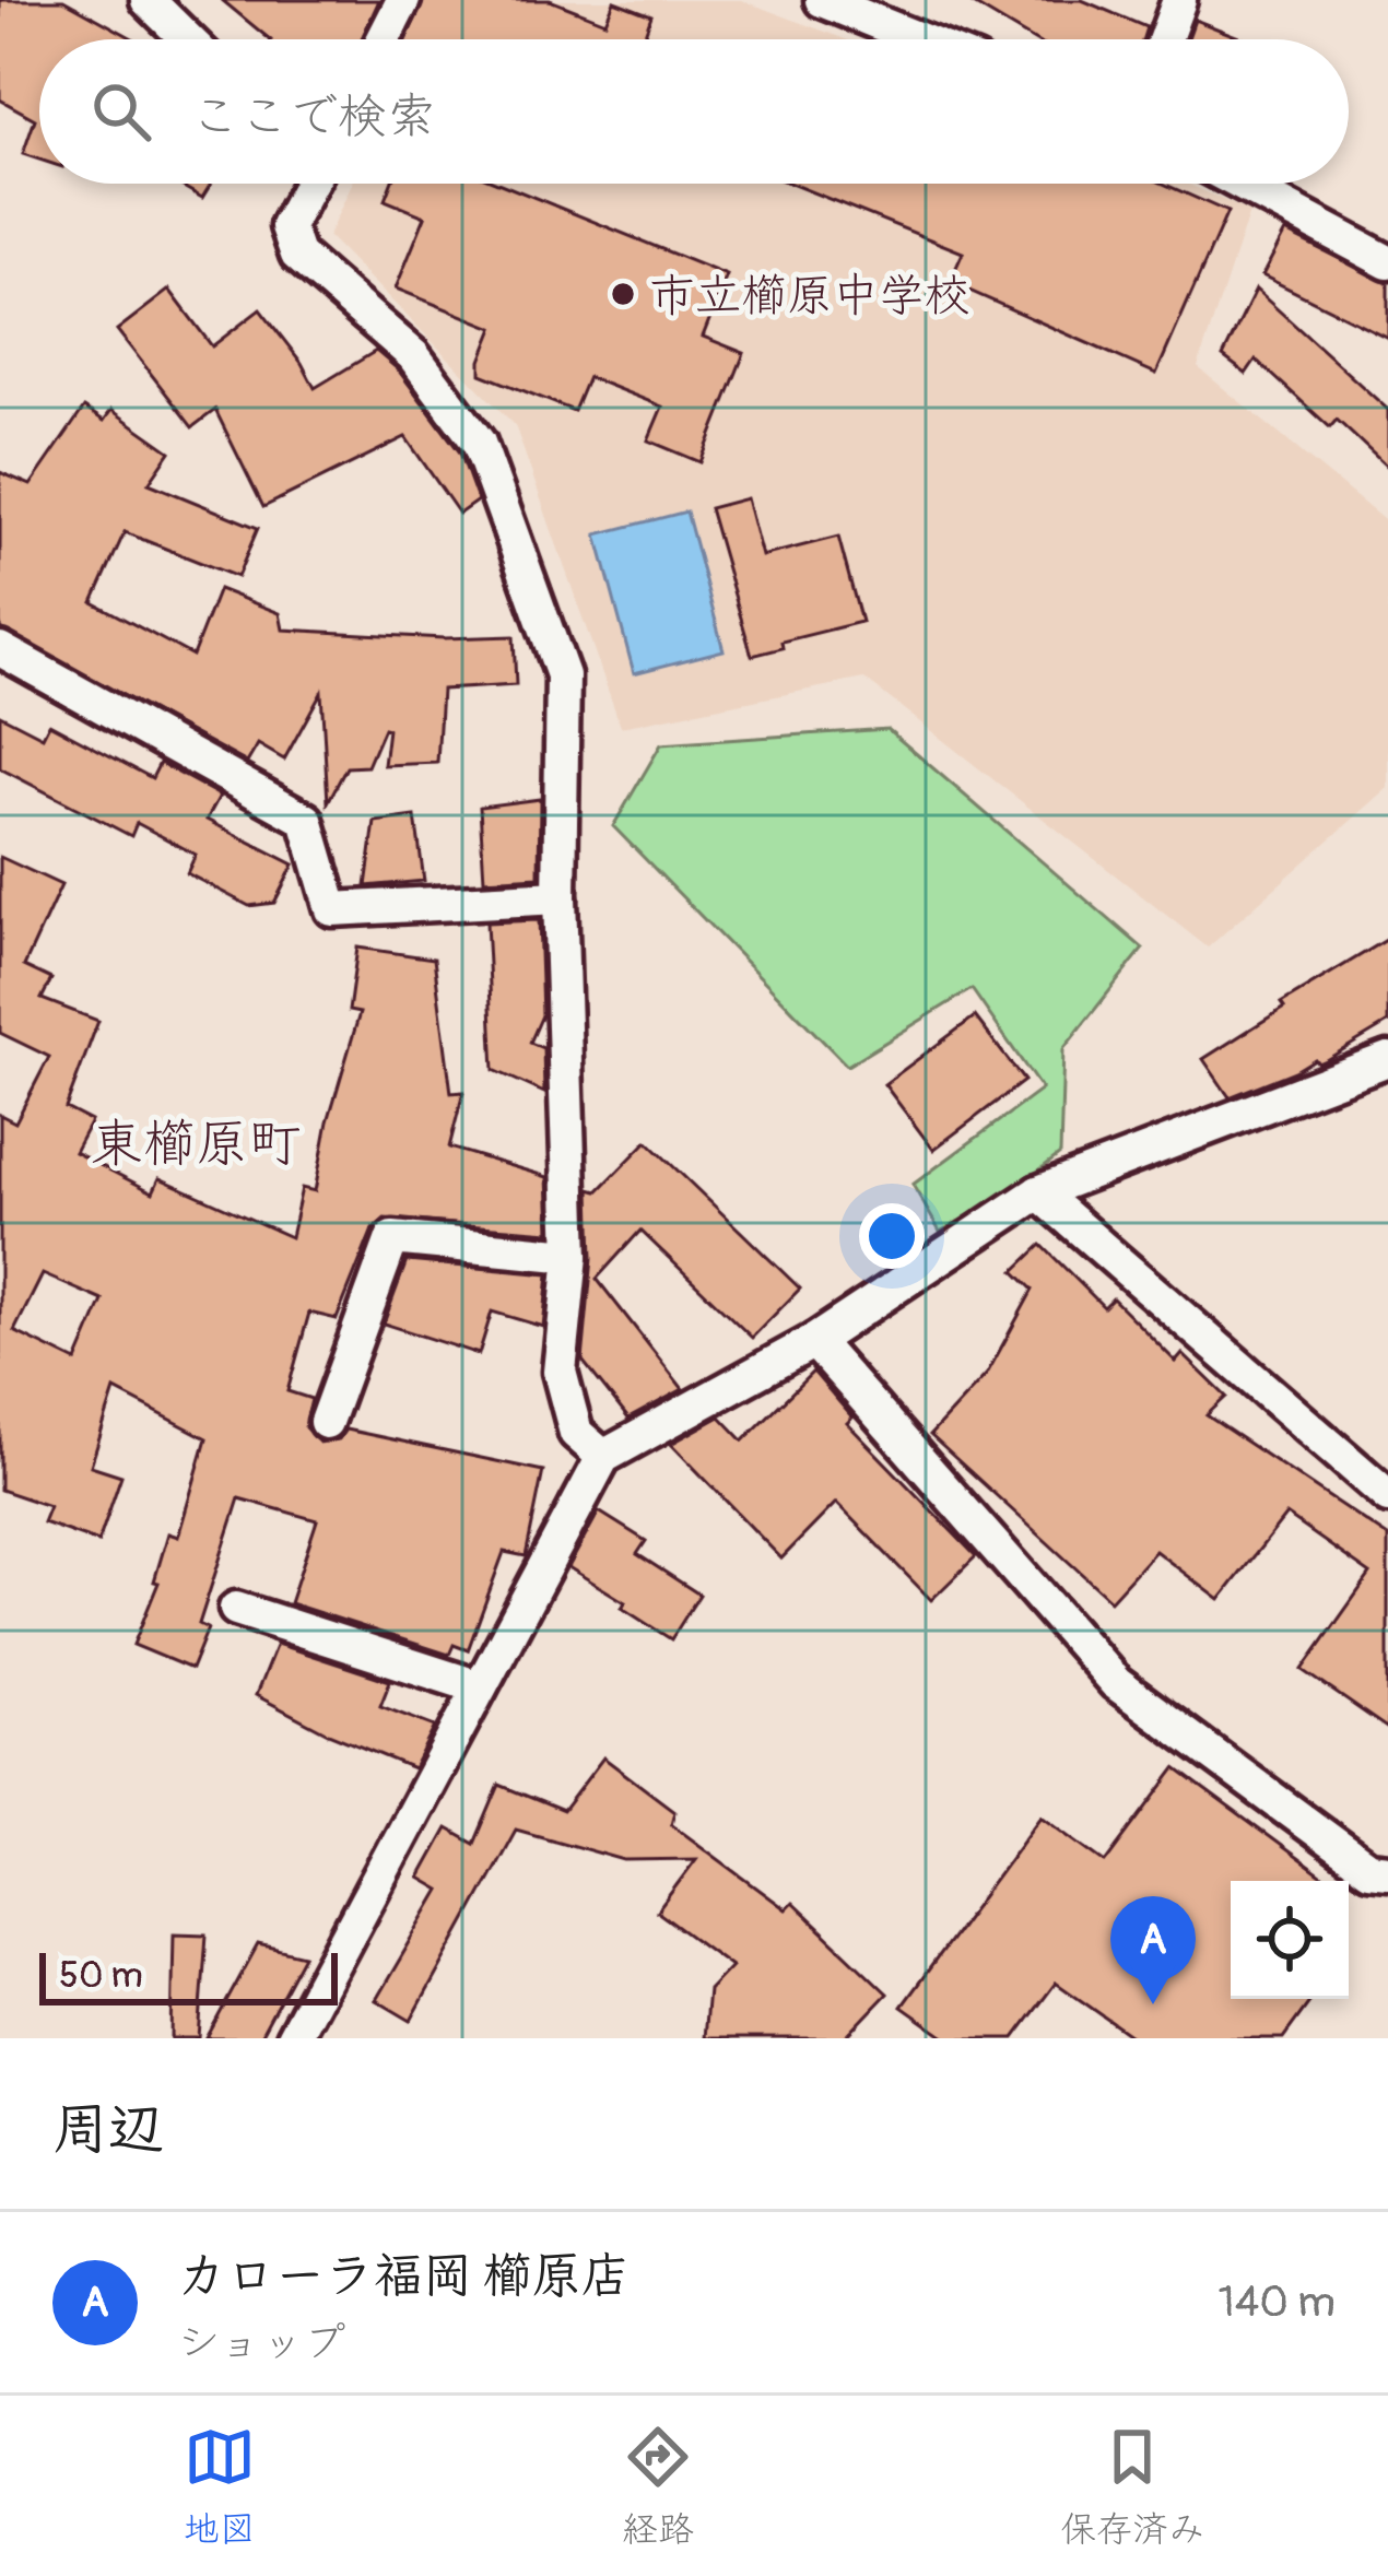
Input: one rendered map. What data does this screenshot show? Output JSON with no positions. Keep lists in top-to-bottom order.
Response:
{
  "districts": ["東櫛原町"],
  "places": ["市立櫛原中学校"],
  "scale_bar": "50 m",
  "page": {
    "search": "ここで検索",
    "pins": "A",
    "scale": "50 m",
    "heading": "周辺",
    "list": [
      {
        "mark": "A",
        "name": "カローラ福岡 櫛原店",
        "note": "ショップ",
        "value": "140 m"
      }
    ],
    "nav": ["地図", "経路", "保存済み"]
  }
}
